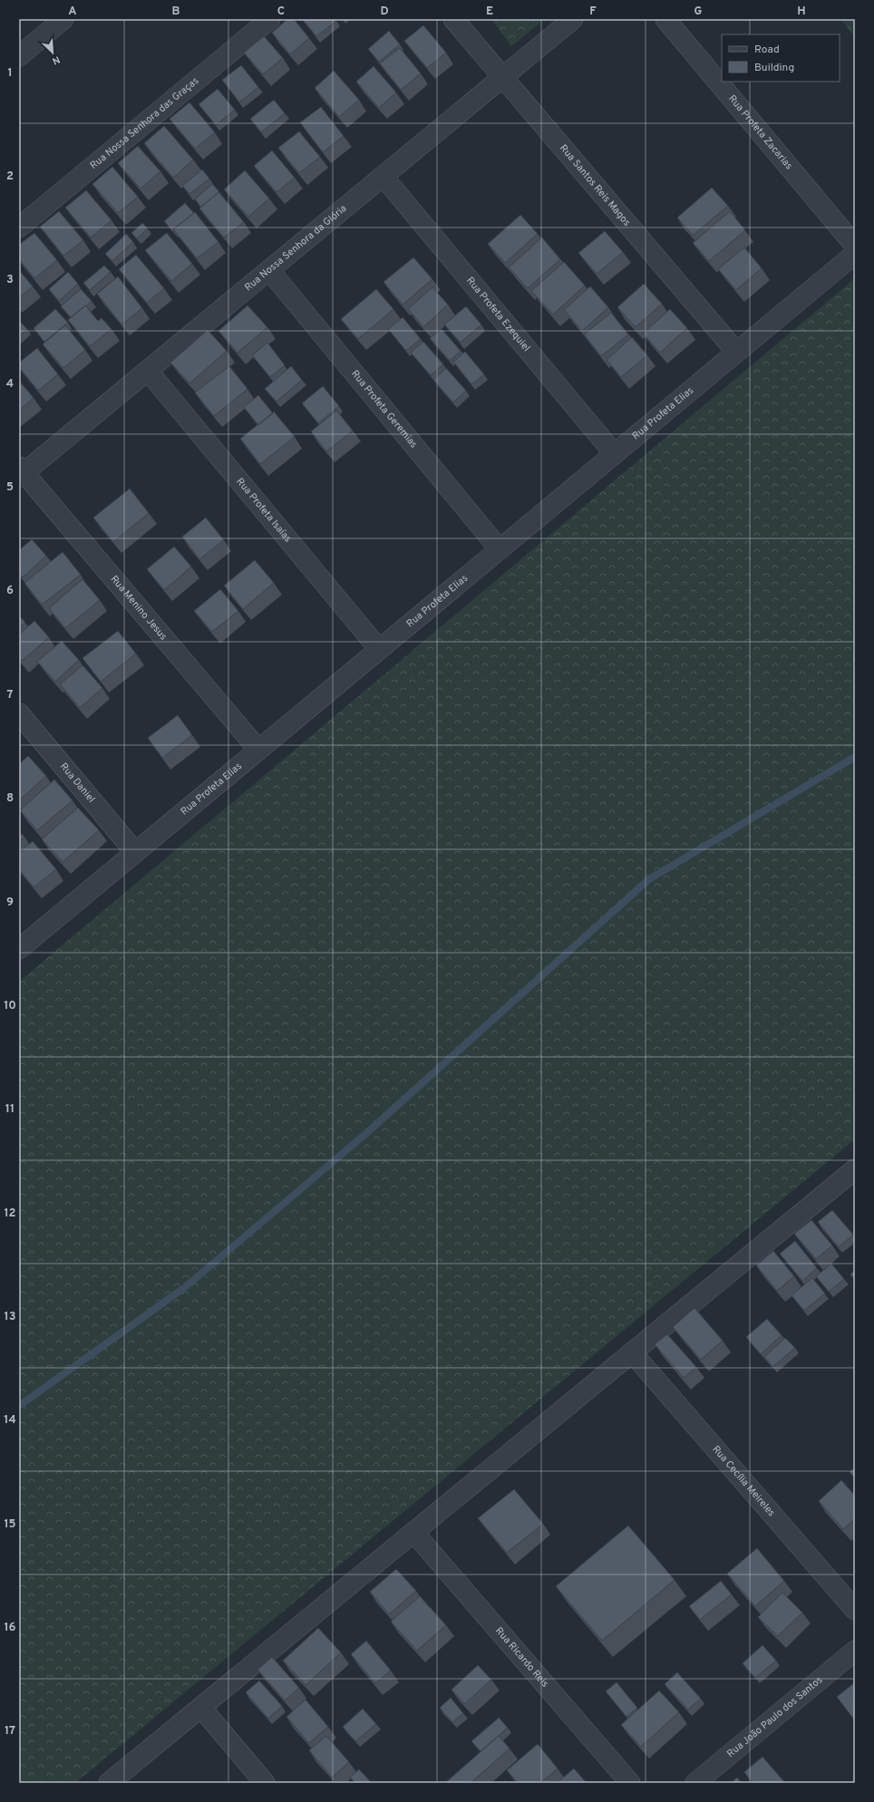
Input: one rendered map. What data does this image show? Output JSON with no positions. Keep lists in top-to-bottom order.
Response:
{
  "streets": {
    "street": [
      "Rua Nossa Senhora das Graças",
      "Rua Profeta Zacarias",
      "Rua Santos Reis Magos",
      "Rua Nossa Senhora da Glória",
      "Rua Profeta Ezequiel",
      "Rua Profeta Geremias",
      "Rua Profeta Elias",
      "Rua Profeta Isaías",
      "Rua Menino Jesus",
      "Rua Daniel",
      "Rua Cecília Meireles",
      "Rua Ricardo Reis",
      "Rua João Paulo dos Santos"
    ]
  },
  "crossings": [
    ["Rua Santos Reis Magos", "Rua Nossa Senhora da Glória"],
    ["Rua Santos Reis Magos", "Rua Profeta Elias"],
    ["Rua Nossa Senhora da Glória", "Rua Profeta Ezequiel"],
    ["Rua Nossa Senhora da Glória", "Rua Profeta Geremias"],
    ["Rua Nossa Senhora da Glória", "Rua Profeta Isaías"],
    ["Rua Nossa Senhora da Glória", "Rua Menino Jesus"],
    ["Rua Profeta Ezequiel", "Rua Profeta Elias"],
    ["Rua Profeta Geremias", "Rua Profeta Elias"],
    ["Rua Profeta Elias", "Rua Profeta Isaías"],
    ["Rua Profeta Elias", "Rua Menino Jesus"],
    ["Rua Profeta Elias", "Rua Daniel"]
  ],
  "legend": ["Road", "Building"],
  "north": "bottom right",
  "grid": {
    "columns": [
      "A",
      "B",
      "C",
      "D",
      "E",
      "F",
      "G",
      "H"
    ],
    "rows": [
      "1",
      "2",
      "3",
      "4",
      "5",
      "6",
      "7",
      "8",
      "9",
      "10",
      "11",
      "12",
      "13",
      "14",
      "15",
      "16",
      "17"
    ]
  }
}
